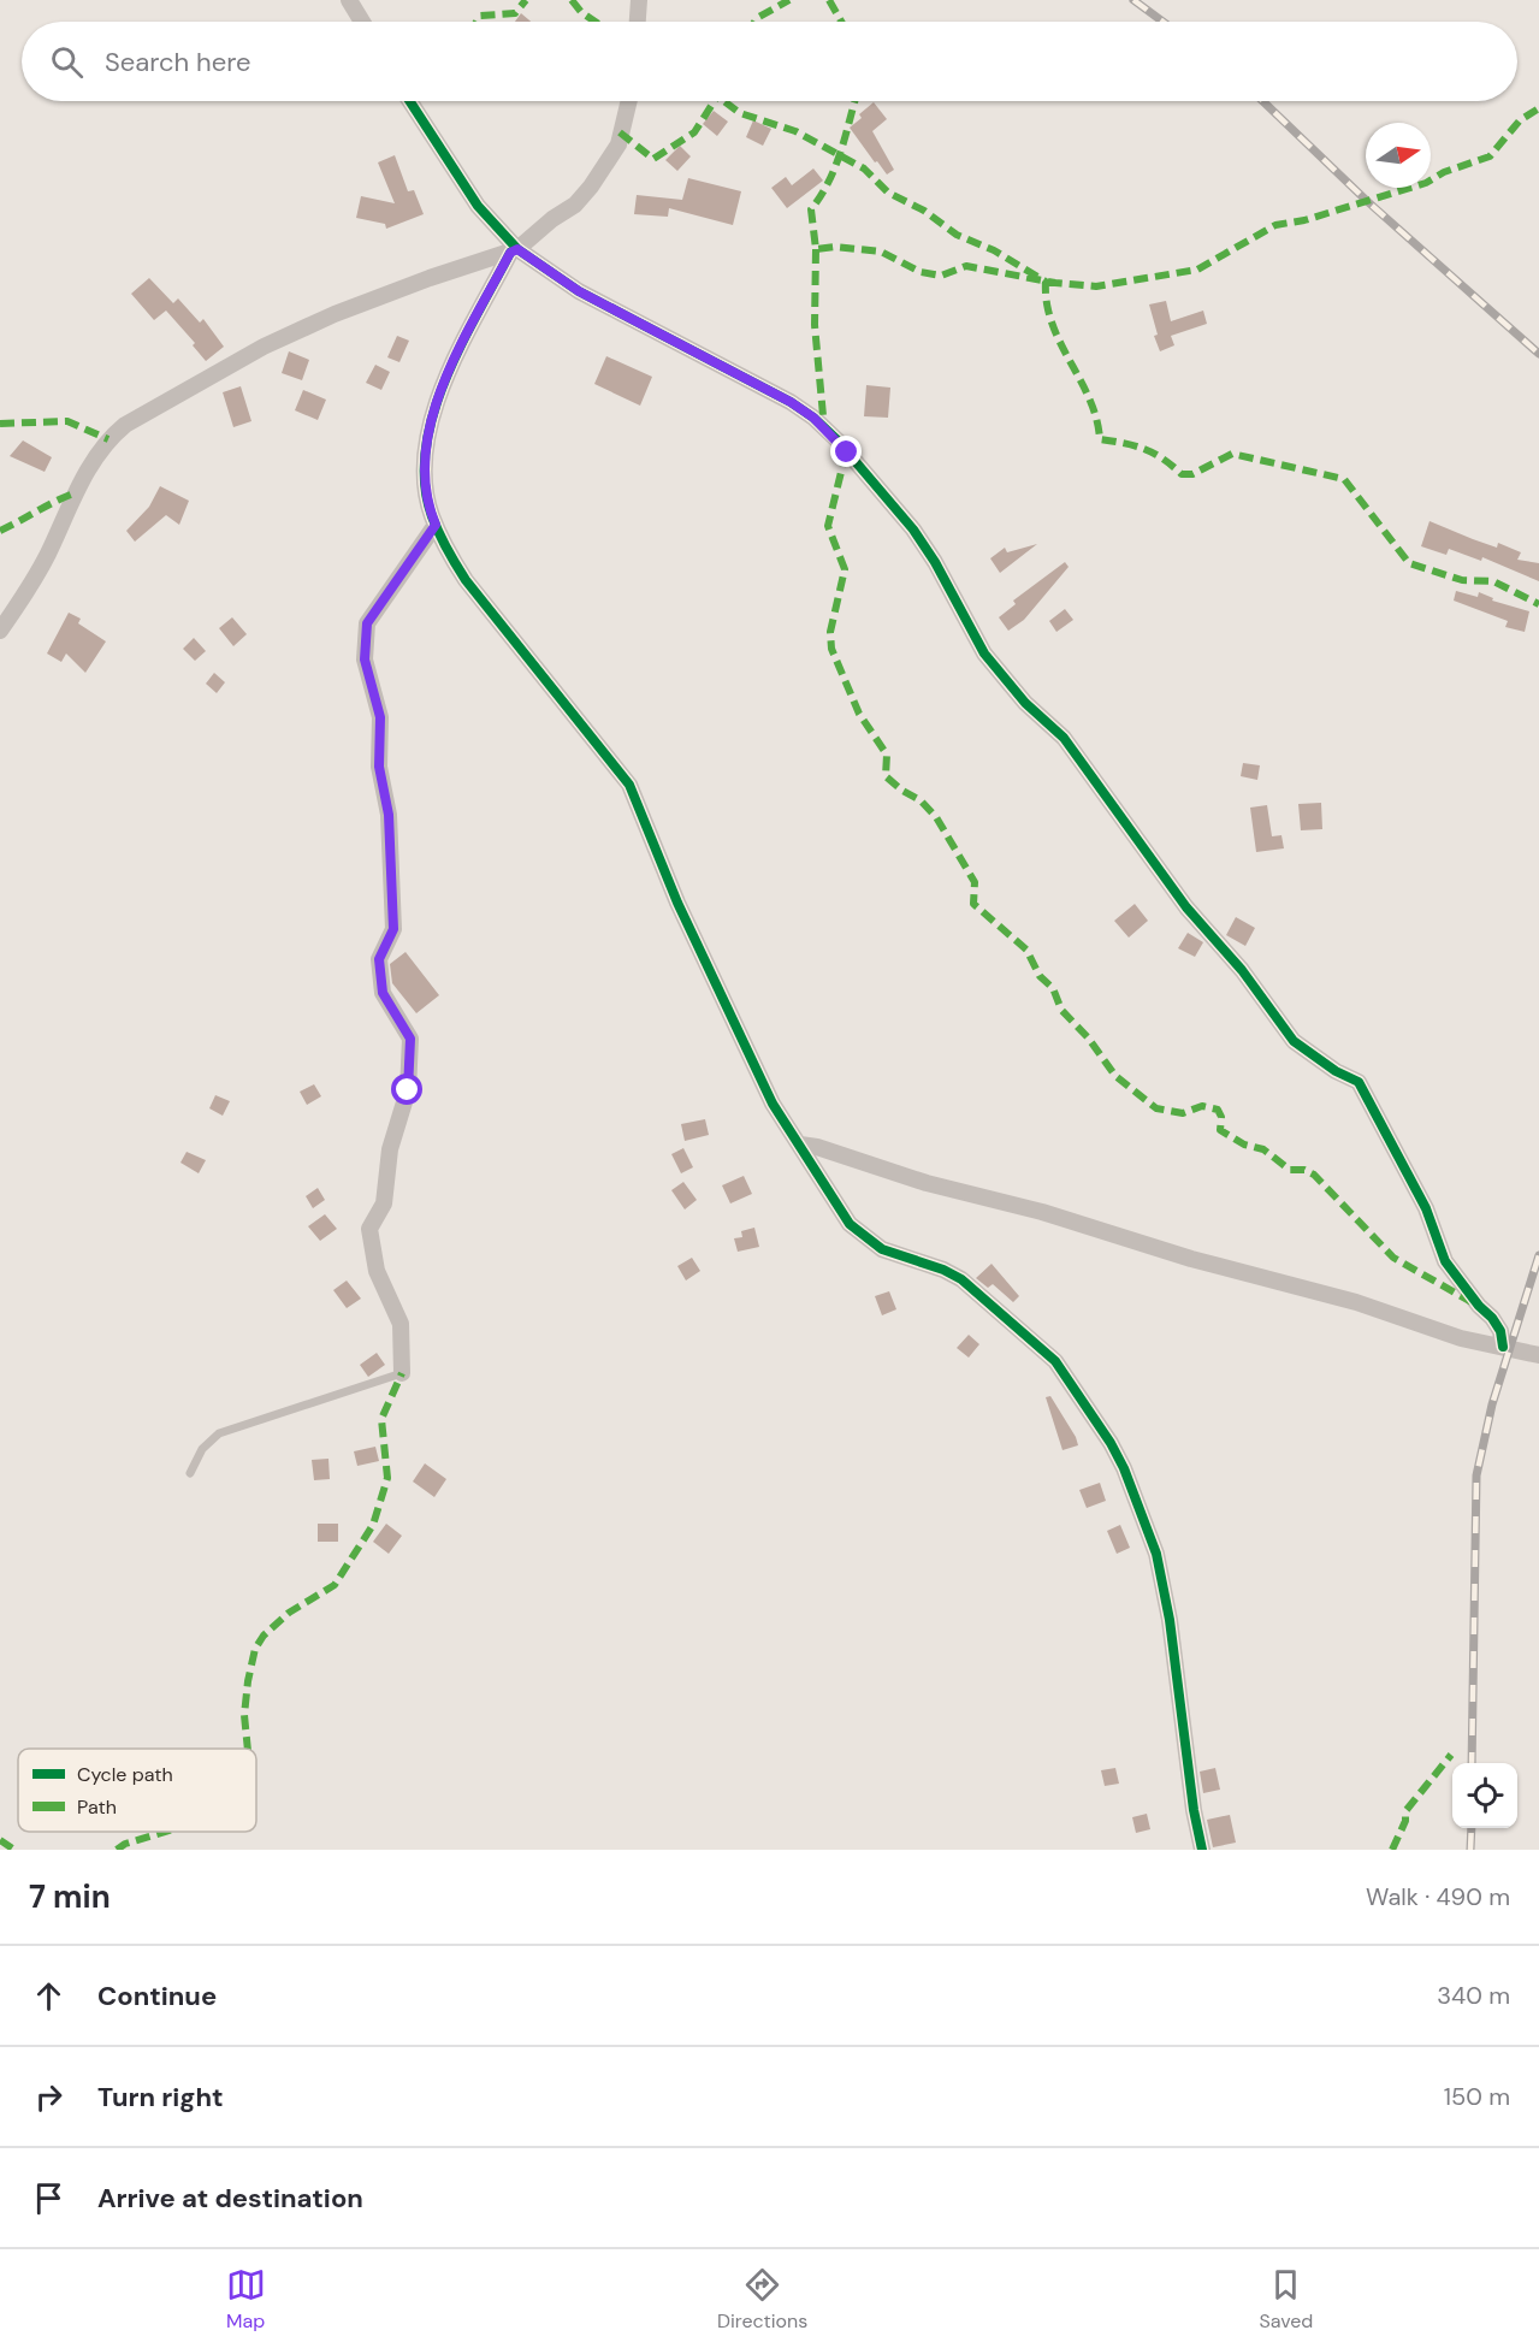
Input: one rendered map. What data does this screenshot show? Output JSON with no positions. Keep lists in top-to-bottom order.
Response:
{
  "legend": ["Cycle path", "Path"],
  "north": "right",
  "page": {
    "search": "Search here",
    "heading": ["7 min", "Walk · 490 m"],
    "list": [
      ["Continue", "340 m"],
      ["Turn right", "150 m"],
      "Arrive at destination"
    ],
    "nav": ["Map", "Directions", "Saved"]
  }
}
